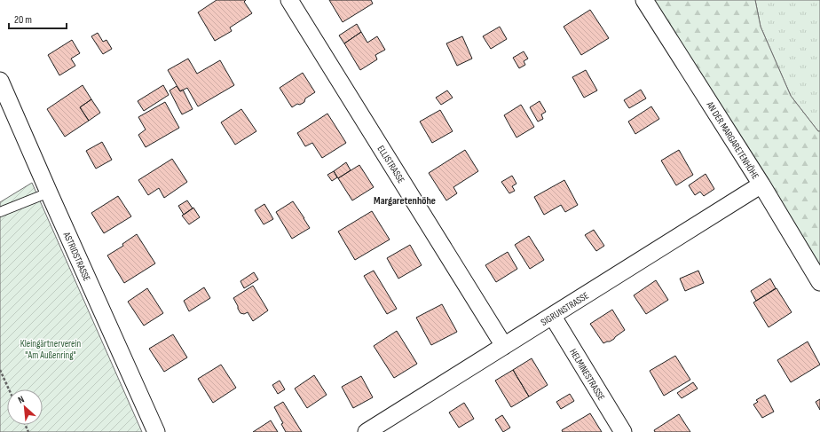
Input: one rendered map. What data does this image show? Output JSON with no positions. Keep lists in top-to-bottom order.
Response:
{
  "streets": {
    "street": [
      "AN DER MARGARETENHÖHE",
      "ELLISTRASSE",
      "ASTRIDSTRASSE",
      "SIGRUNSTRASSE",
      "HELMINESTRASSE"
    ]
  },
  "crossings": [
    ["AN DER MARGARETENHÖHE", "SIGRUNSTRASSE"],
    ["ELLISTRASSE", "SIGRUNSTRASSE"],
    ["SIGRUNSTRASSE", "HELMINESTRASSE"]
  ],
  "districts": ["Margaretenhöhe"],
  "parks": ["Kleingärtnerverein \"Am Außenring\""],
  "scale_bar": "20 m",
  "north": "top left"
}
